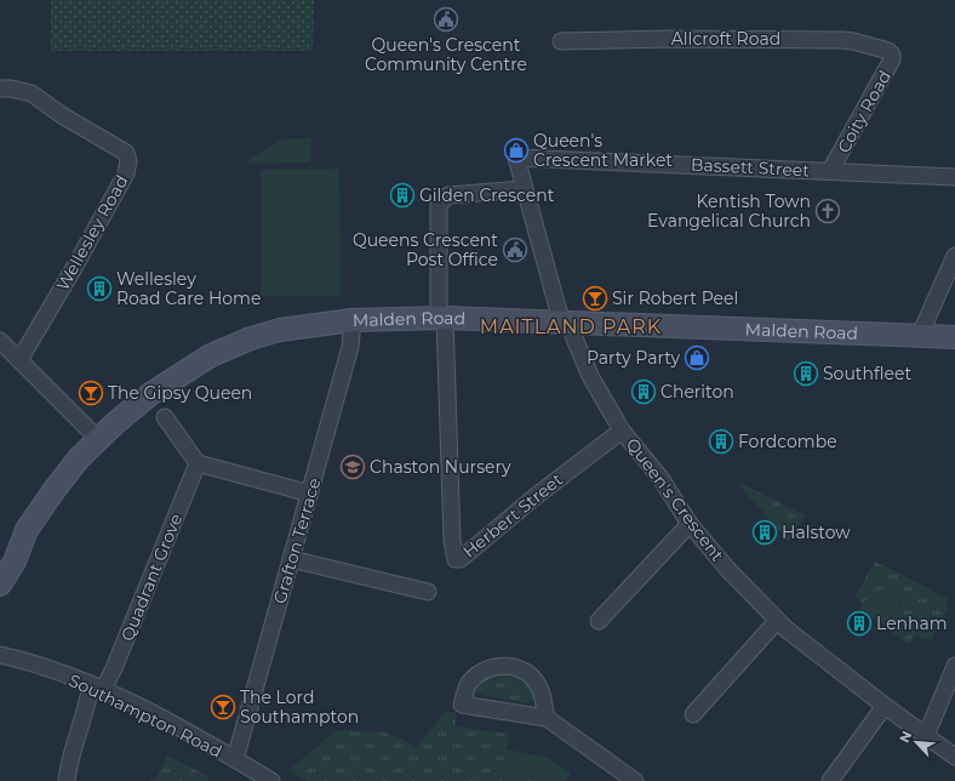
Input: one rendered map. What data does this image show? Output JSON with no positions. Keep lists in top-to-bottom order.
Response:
{
  "streets": {
    "main road": ["Malden Road"],
    "street": [
      "Allcroft Road",
      "Coity Road",
      "Bassett Street",
      "Wellesley Road",
      "Queen's Crescent",
      "Herbert Street",
      "Grafton Terrace",
      "Quadrant Grove",
      "Southampton Road"
    ]
  },
  "crossings": [
    ["Allcroft Road", "Coity Road"],
    ["Coity Road", "Bassett Street"],
    ["Bassett Street", "Queen's Crescent"],
    ["Malden Road", "Queen's Crescent"],
    ["Malden Road", "Herbert Street"],
    ["Malden Road", "Grafton Terrace"],
    ["Queen's Crescent", "Herbert Street"],
    ["Grafton Terrace", "Southampton Road"],
    ["Quadrant Grove", "Southampton Road"]
  ],
  "districts": ["MAITLAND PARK"],
  "places": {
    "public building": ["Queen's Crescent Community Centre", "Queens Crescent Post Office"],
    "shop": ["Queen's Crescent Market", "Party Party"],
    "building": [
      "Gilden Crescent",
      "Wellesley Road Care Home",
      "Southfleet",
      "Cheriton",
      "Fordcombe",
      "Halstow",
      "Lenham"
    ],
    "church": ["Kentish Town Evangelical Church"],
    "bar": ["Sir Robert Peel", "The Gipsy Queen", "The Lord Southampton"],
    "school or university": ["Chaston Nursery"]
  },
  "north": "top left"
}
